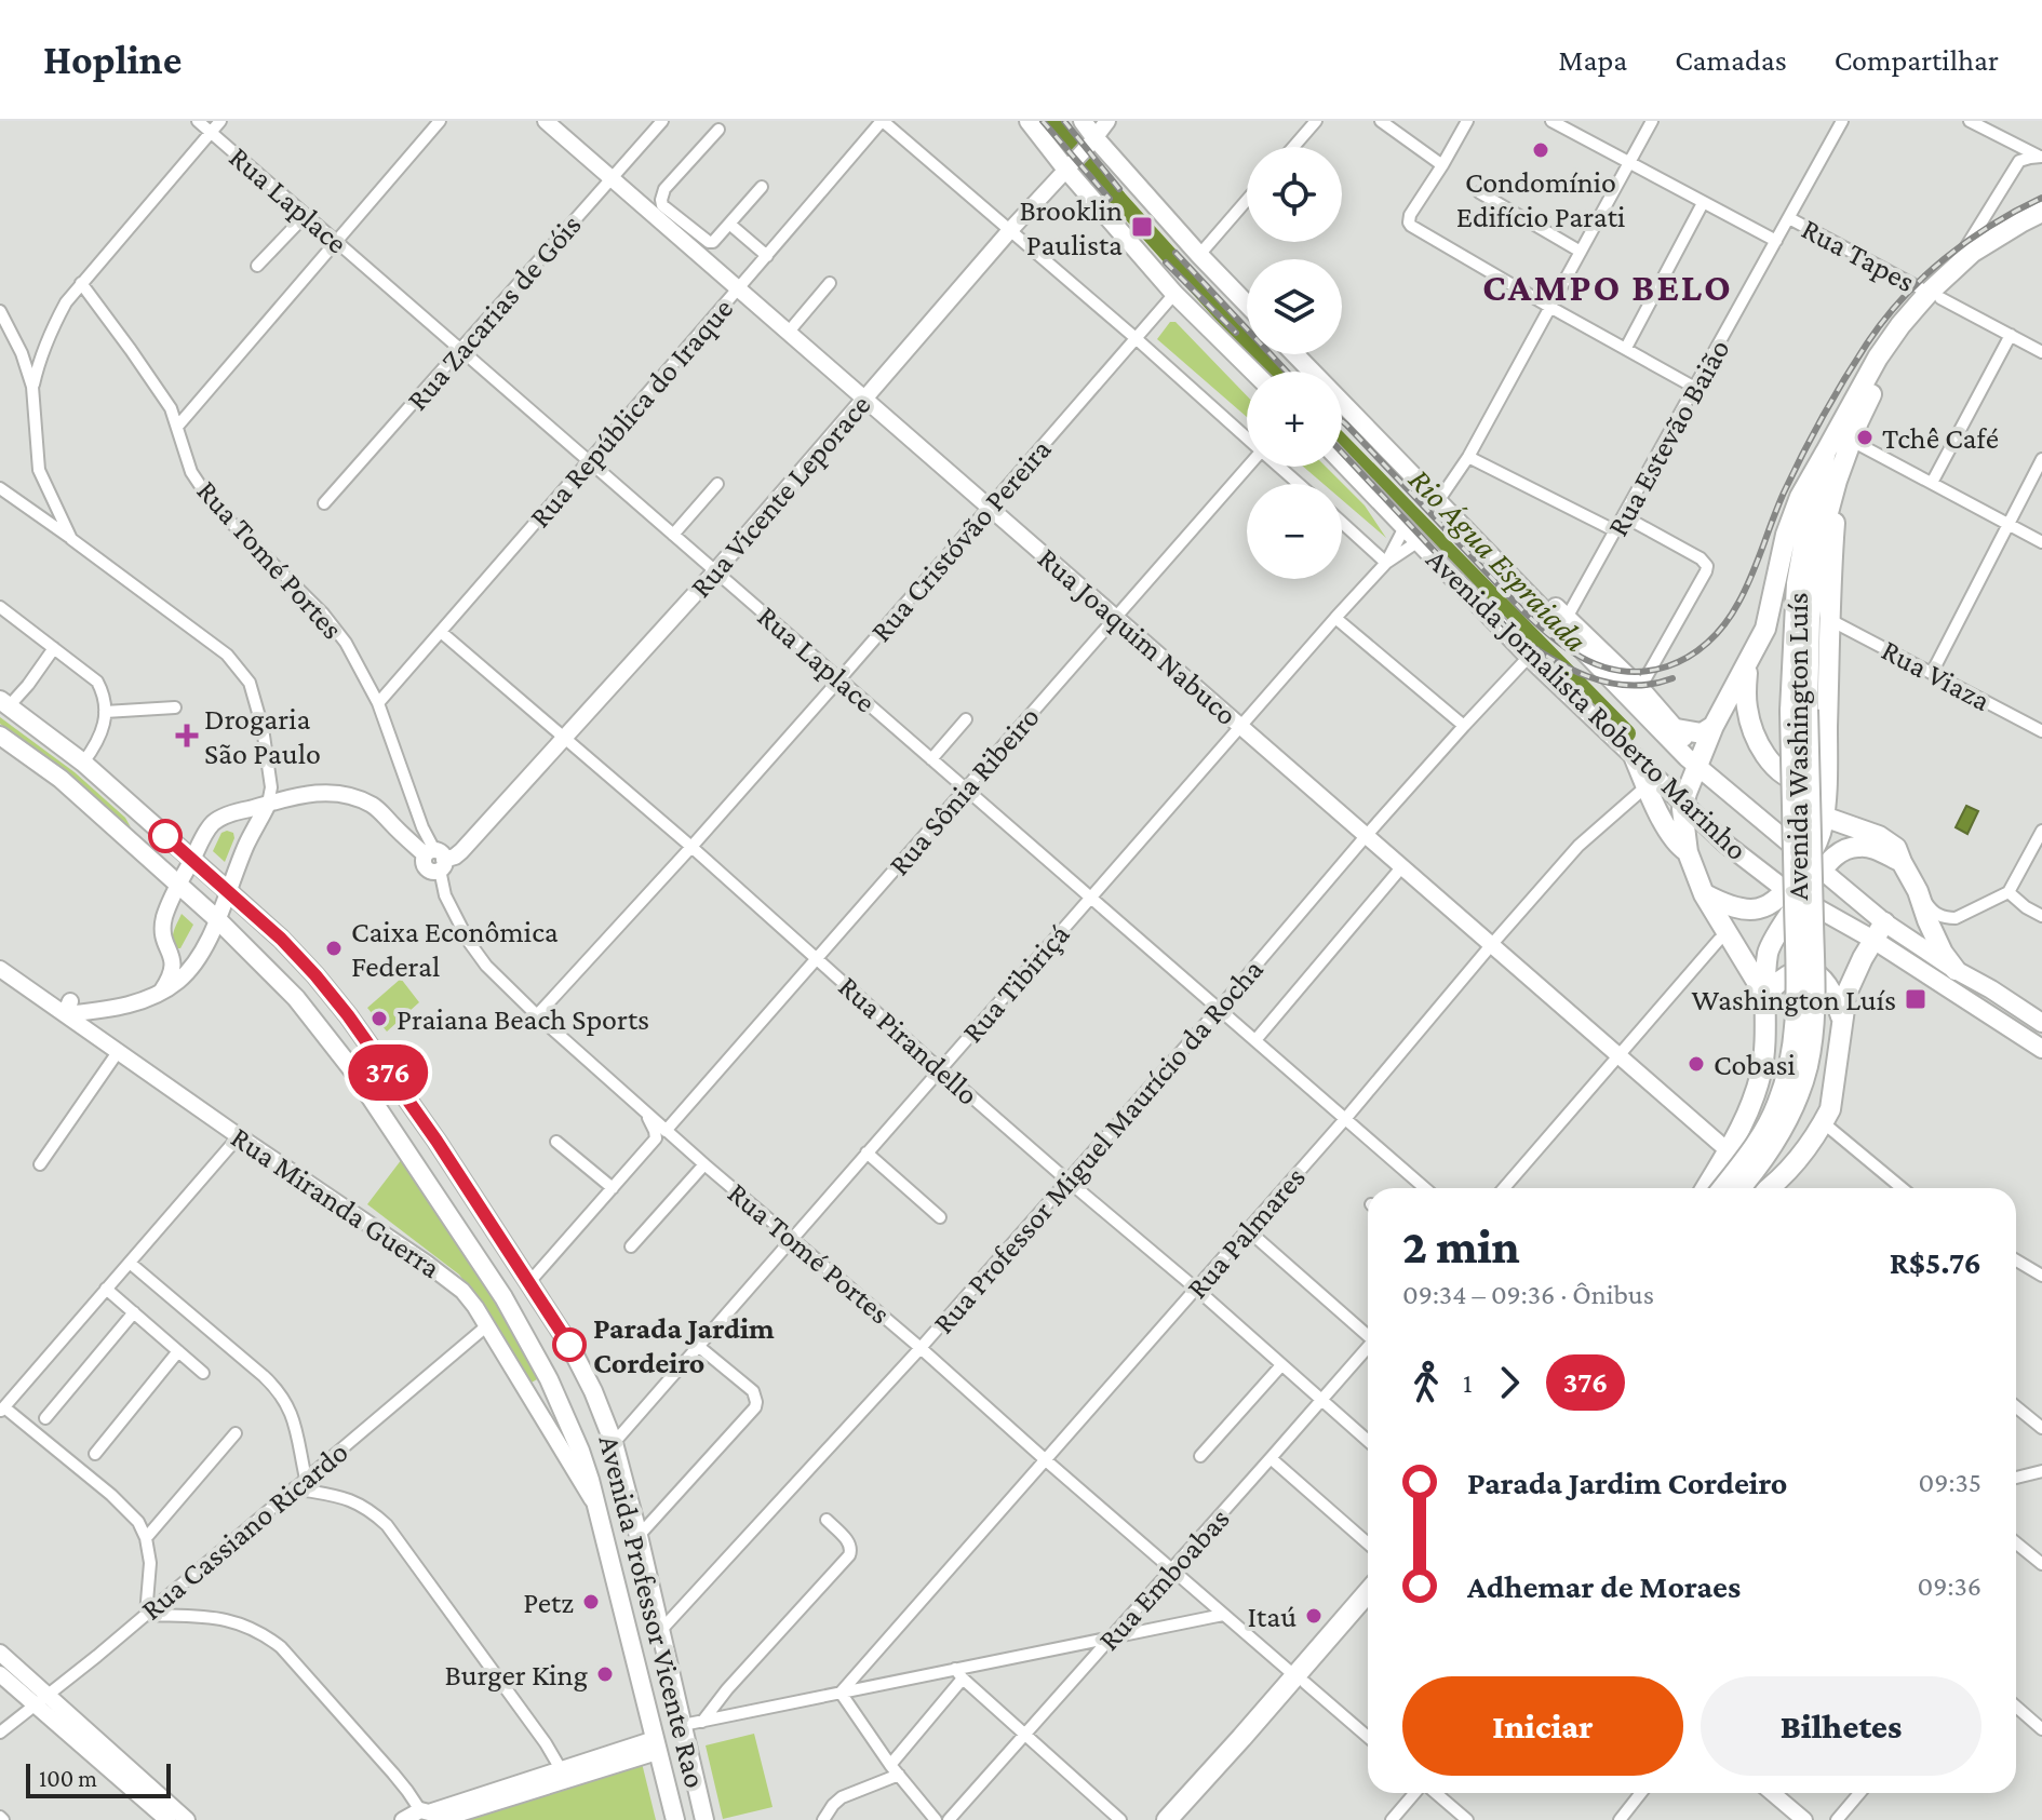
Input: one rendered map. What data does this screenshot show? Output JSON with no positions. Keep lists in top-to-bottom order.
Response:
{
  "streets": {
    "highway": ["Avenida Washington Luís"],
    "main road": ["Avenida Jornalista Roberto Marinho", "Avenida Professor Vicente Rao"],
    "street": [
      "Rua Laplace",
      "Rua Tapes",
      "Rua Zacarias de Góis",
      "Rua República do Iraque",
      "Rua Estevão Baião",
      "Rua Vicente Leporace",
      "Rua Cristóvão Pereira",
      "Rua Tomé Portes",
      "Rua Joaquim Nabuco",
      "Rua Viaza",
      "Rua Sônia Ribeiro",
      "Rua Tibiriçá",
      "Rua Pirandello",
      "Rua Professor Miguel Maurício da Rocha",
      "Rua Miranda Guerra",
      "Rua Palmares",
      "Rua Cassiano Ricardo",
      "Rua Emboabas"
    ]
  },
  "crossings": [
    ["Rua Laplace", "Rua Zacarias de Góis"],
    ["Rua Laplace", "Rua República do Iraque"],
    ["Rua Laplace", "Rua Vicente Leporace"],
    ["Rua Laplace", "Rua Cristóvão Pereira"],
    ["Rua Laplace", "Rua Sônia Ribeiro"],
    ["Rua Laplace", "Rua Tibiriçá"],
    ["Rua Laplace", "Rua Professor Miguel Maurício da Rocha"],
    ["Rua Laplace", "Rua Palmares"],
    ["Rua Tapes", "Rua Estevão Baião"],
    ["Rua Tapes", "Avenida Washington Luís"],
    ["Rua Zacarias de Góis", "Rua Joaquim Nabuco"],
    ["Rua República do Iraque", "Rua Tomé Portes"],
    ["Rua República do Iraque", "Rua Joaquim Nabuco"],
    ["Rua República do Iraque", "Rua Pirandello"],
    ["Rua Vicente Leporace", "Rua Tomé Portes"],
    ["Rua Vicente Leporace", "Rua Joaquim Nabuco"],
    ["Rua Vicente Leporace", "Rua Pirandello"],
    ["Rua Cristóvão Pereira", "Rua Tomé Portes"],
    ["Rua Cristóvão Pereira", "Rua Joaquim Nabuco"],
    ["Rua Cristóvão Pereira", "Rua Pirandello"],
    ["Rua Tomé Portes", "Rua Sônia Ribeiro"],
    ["Rua Tomé Portes", "Rua Tibiriçá"],
    ["Rua Tomé Portes", "Rua Professor Miguel Maurício da Rocha"],
    ["Rua Tomé Portes", "Rua Palmares"],
    ["Rua Tomé Portes", "Rua Emboabas"],
    ["Rua Joaquim Nabuco", "Rua Sônia Ribeiro"],
    ["Rua Joaquim Nabuco", "Rua Tibiriçá"],
    ["Rua Joaquim Nabuco", "Rua Professor Miguel Maurício da Rocha"],
    ["Rua Joaquim Nabuco", "Rua Palmares"],
    ["Avenida Jornalista Roberto Marinho", "Rua Tibiriçá"],
    ["Avenida Jornalista Roberto Marinho", "Rua Professor Miguel Maurício da Rocha"],
    ["Avenida Jornalista Roberto Marinho", "Rua Palmares"],
    ["Rua Sônia Ribeiro", "Rua Pirandello"],
    ["Rua Tibiriçá", "Rua Pirandello"],
    ["Rua Tibiriçá", "Avenida Professor Vicente Rao"],
    ["Rua Pirandello", "Rua Professor Miguel Maurício da Rocha"],
    ["Rua Pirandello", "Rua Palmares"],
    ["Rua Pirandello", "Rua Emboabas"],
    ["Rua Professor Miguel Maurício da Rocha", "Avenida Professor Vicente Rao"],
    ["Rua Miranda Guerra", "Rua Cassiano Ricardo"],
    ["Rua Miranda Guerra", "Avenida Professor Vicente Rao"]
  ],
  "districts": ["CAMPO BELO"],
  "water": ["Rio Água Espraiada"],
  "places": {
    "other": [
      "Condomínio Edifício Parati",
      "Tchê Café",
      "Caixa Econômica Federal",
      "Praiana Beach Sports",
      "Cobasi",
      "Parada Jardim Cordeiro",
      "Petz",
      "Itaú",
      "Burger King"
    ],
    "transit": ["Brooklin Paulista", "Washington Luís"],
    "health": ["Drogaria São Paulo"]
  },
  "lines": ["bus line 376"],
  "scale_bar": "100 m",
  "page": {
    "header": "Hopline",
    "nav": ["Mapa", "Camadas", "Compartilhar"],
    "on_map": "376",
    "map_buttons": ["+", "−"],
    "heading": ["2 min", "09:34 – 09:36 · Ônibus", "R$5.76"],
    "legs": ["1", "376"],
    "list": [
      {
        "name": "Parada Jardim Cordeiro",
        "value": "09:35"
      },
      {
        "name": "Adhemar de Moraes",
        "value": "09:36"
      }
    ],
    "buttons": ["Iniciar", "Bilhetes"],
    "scale": "100 m"
  }
}
